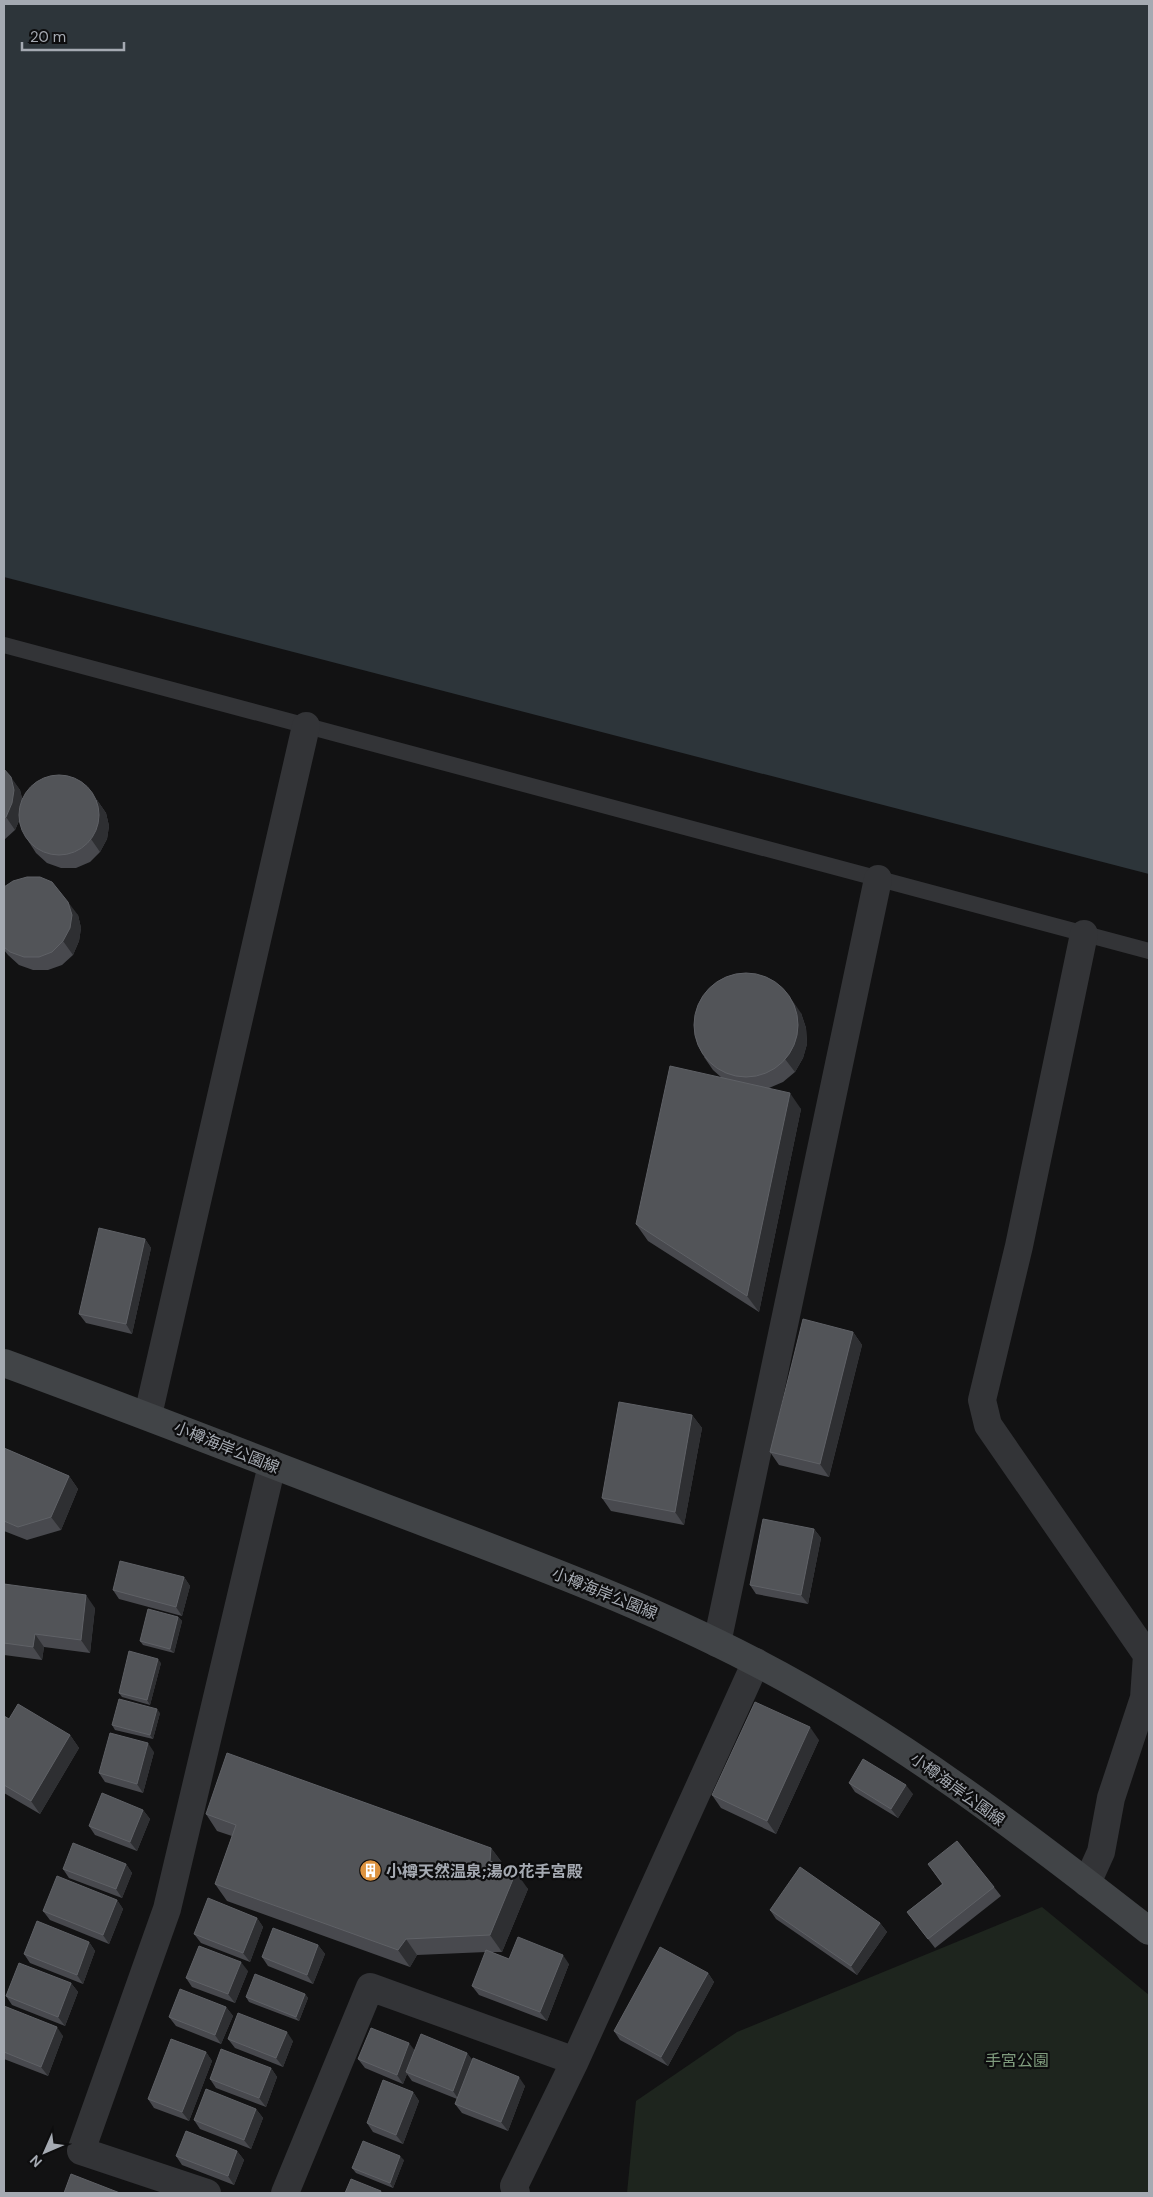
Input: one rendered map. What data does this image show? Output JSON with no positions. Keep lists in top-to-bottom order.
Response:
{
  "streets": {
    "main road": ["小樽海岸公園線"]
  },
  "parks": ["手宮公園"],
  "places": {
    "building": ["小樽天然温泉;湯の花手宮殿"]
  },
  "scale_bar": "20 m",
  "north": "bottom left"
}
